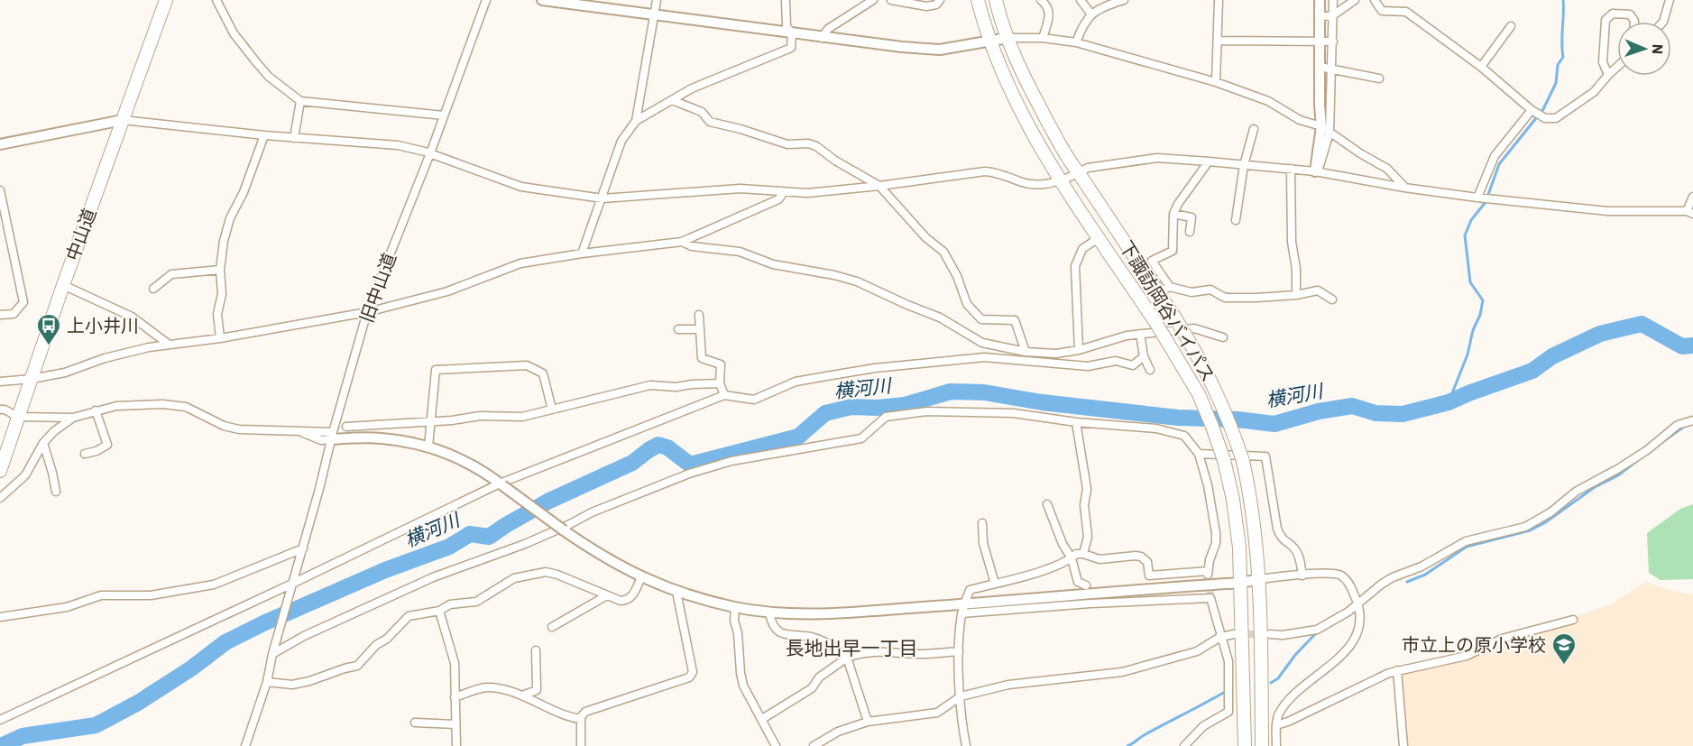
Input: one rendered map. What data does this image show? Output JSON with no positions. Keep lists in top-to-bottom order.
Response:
{
  "streets": {
    "highway": ["中山道", "下諏訪岡谷バイパス"],
    "street": ["旧中山道"]
  },
  "districts": ["長地出早一丁目"],
  "water": ["横河川"],
  "places": {
    "bus stop": ["上小井川"],
    "school or university": ["市立上の原小学校"]
  },
  "north": "right"
}
